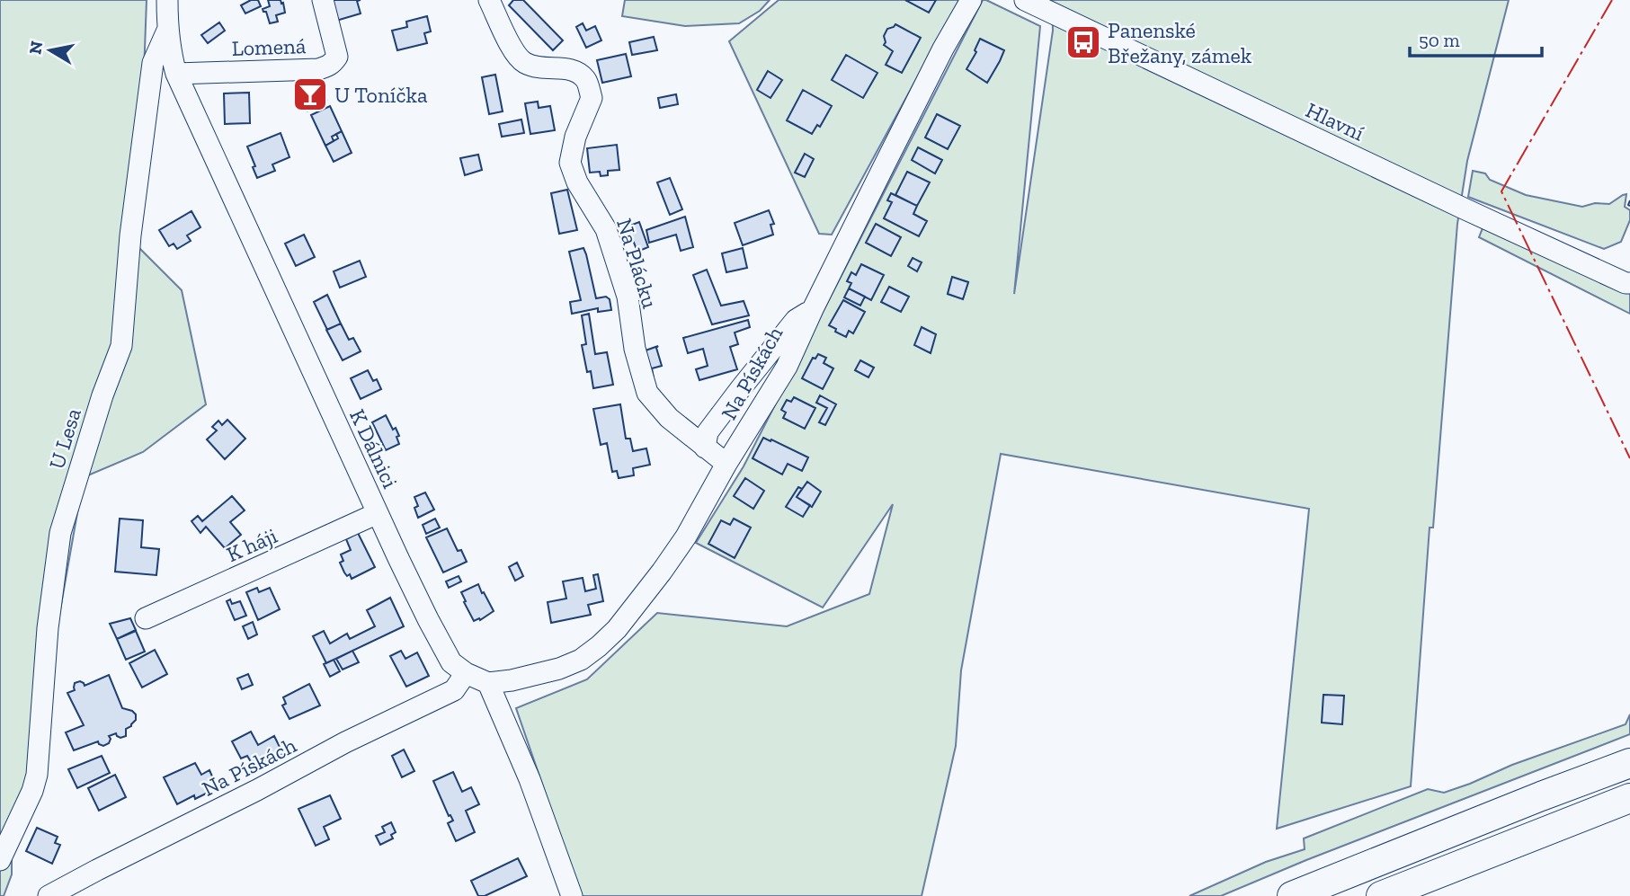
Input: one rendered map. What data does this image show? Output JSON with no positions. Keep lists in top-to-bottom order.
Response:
{
  "streets": {
    "street": [
      "Lomená",
      "Hlavní",
      "Na Plácku",
      "Na Pískách",
      "U Lesa",
      "K Dálnici",
      "K háji"
    ]
  },
  "crossings": [
    ["Lomená", "K Dálnici"],
    ["Na Plácku", "Na Pískách"],
    ["Na Pískách", "K Dálnici"],
    ["U Lesa", "K Dálnici"],
    ["K Dálnici", "K háji"]
  ],
  "places": {
    "bus stop": ["Panenské Břežany, zámek"],
    "bar": ["U Toníčka"]
  },
  "scale_bar": "50 m",
  "north": "left"
}
